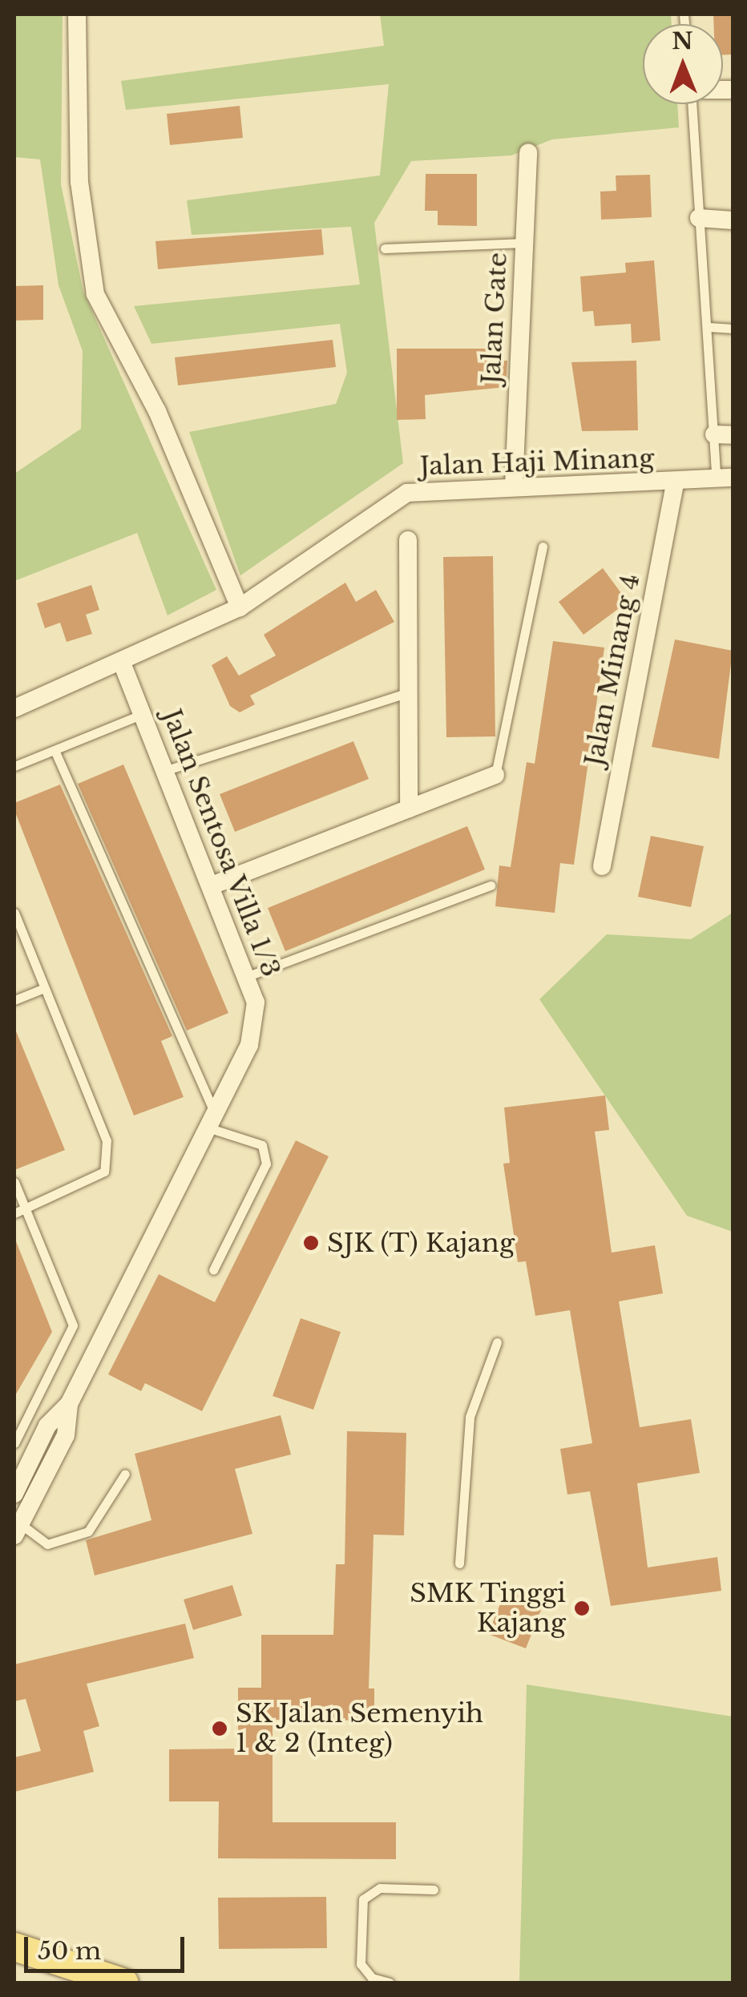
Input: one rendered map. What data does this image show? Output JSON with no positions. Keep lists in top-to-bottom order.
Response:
{
  "streets": {
    "street": [
      "Jalan Gate",
      "Jalan Haji Minang",
      "Jalan Minang 4",
      "Jalan Sentosa Villa 1/3"
    ]
  },
  "crossings": [
    ["Jalan Gate", "Jalan Haji Minang"],
    ["Jalan Haji Minang", "Jalan Minang 4"],
    ["Jalan Haji Minang", "Jalan Sentosa Villa 1/3"]
  ],
  "places": ["SJK (T) Kajang", "SMK Tinggi Kajang", "SK Jalan Semenyih 1 & 2 (Integ)"],
  "scale_bar": "50 m",
  "north": "top"
}
